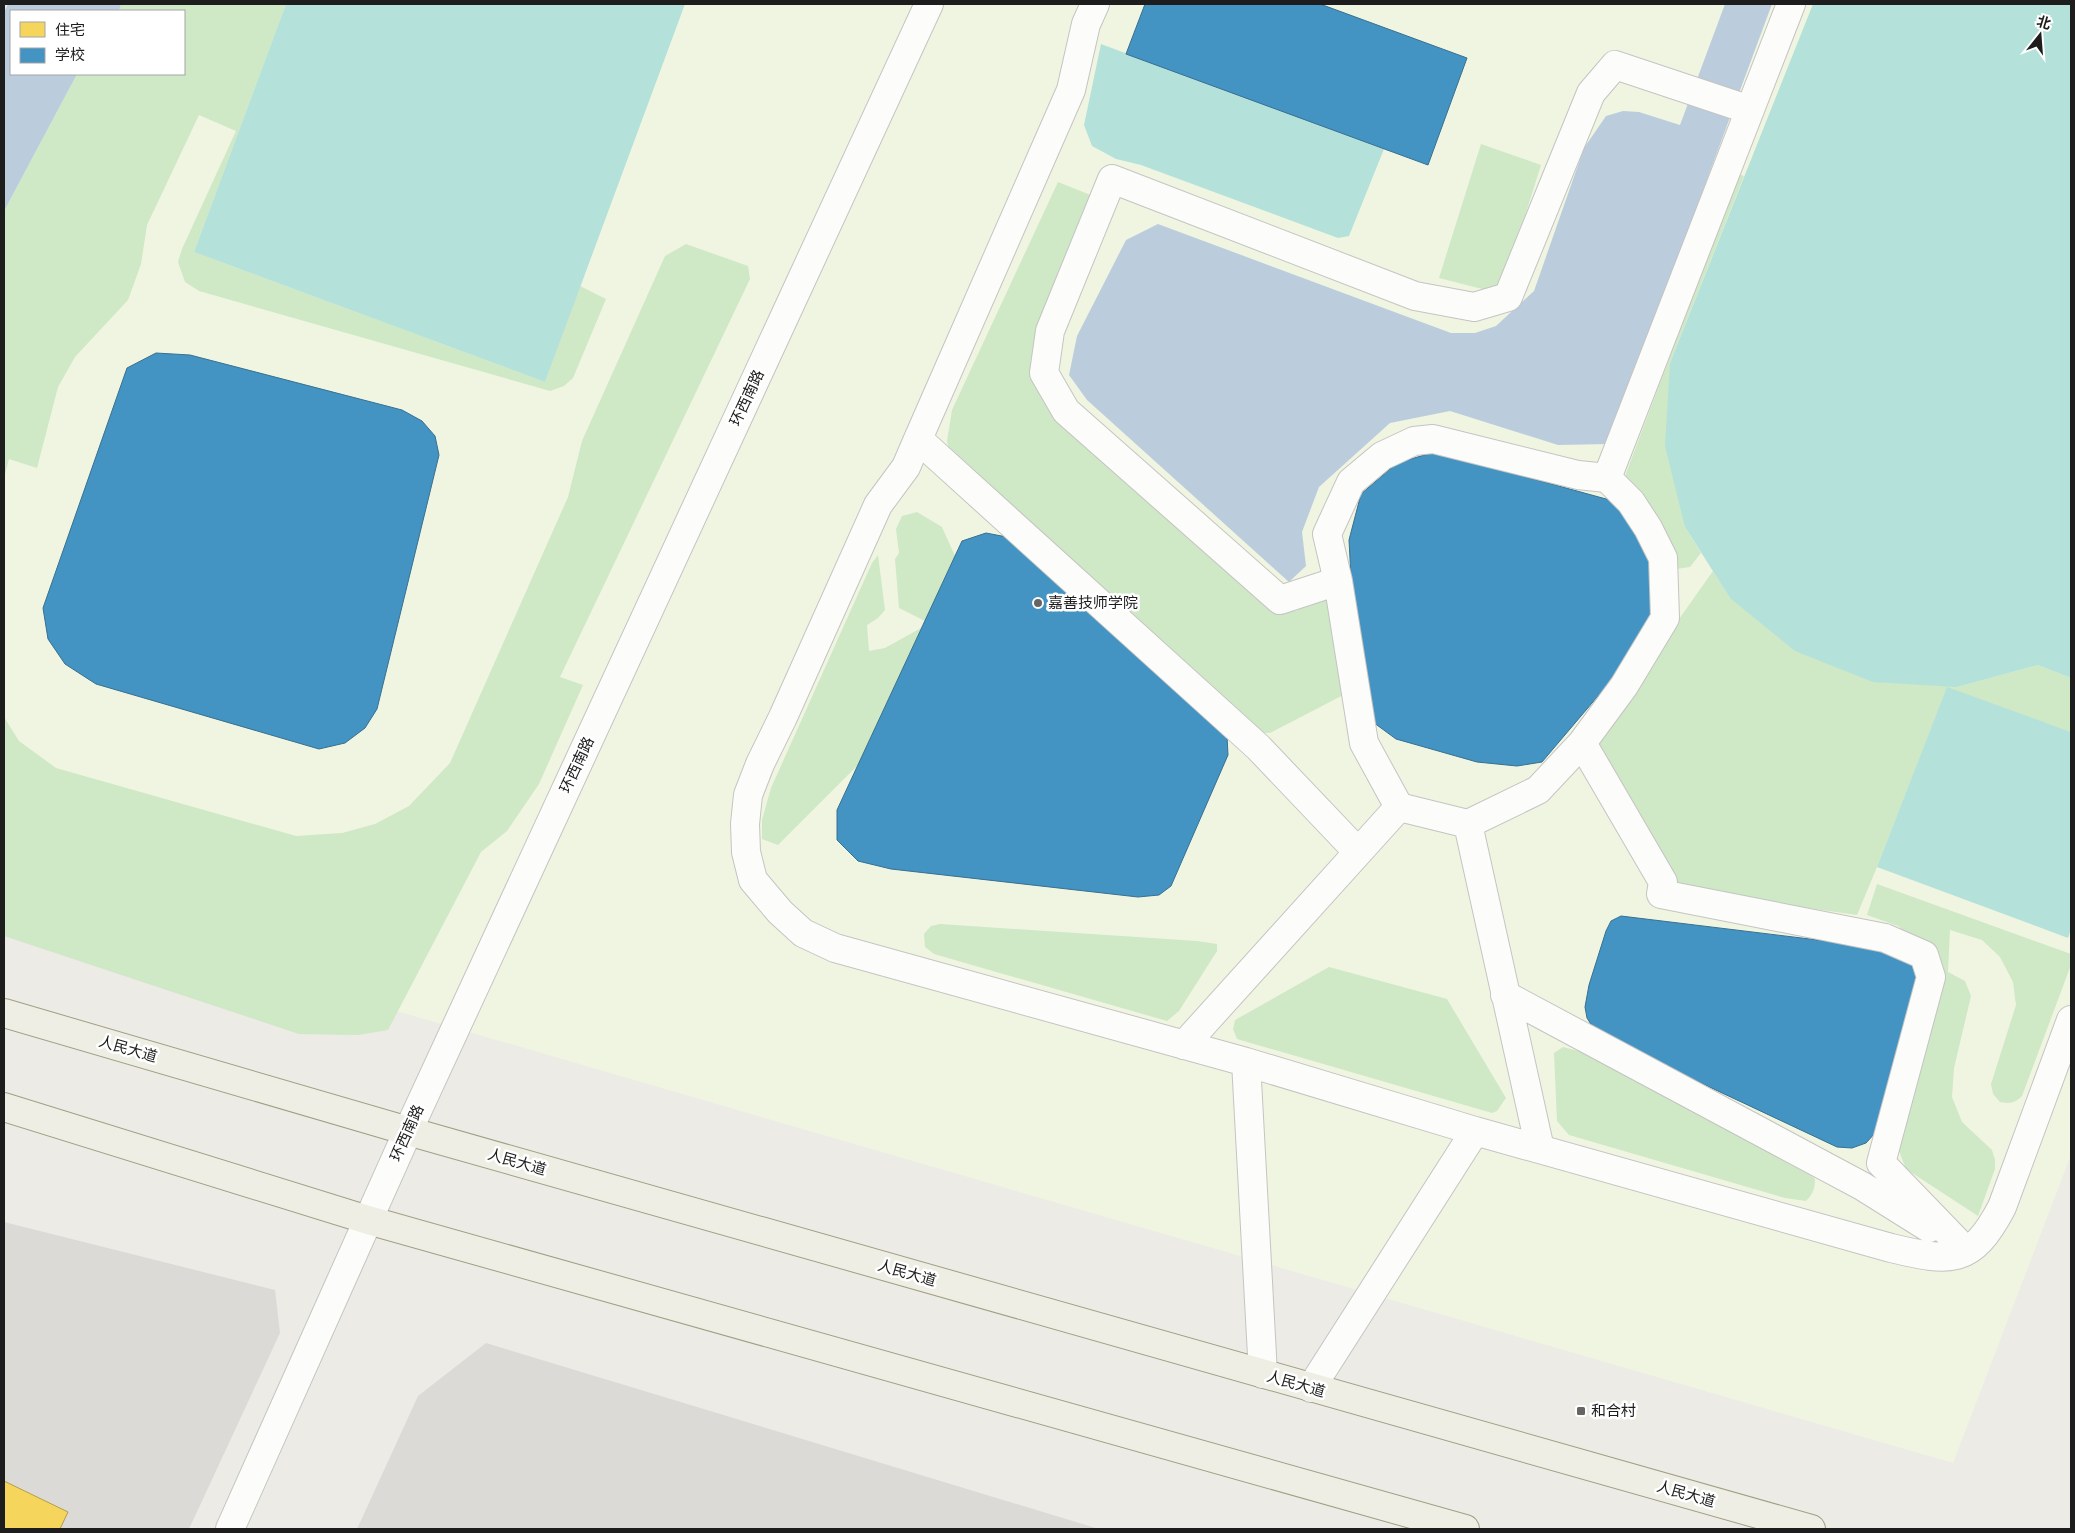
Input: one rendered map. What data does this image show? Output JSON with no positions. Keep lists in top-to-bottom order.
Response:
{
  "streets": {
    "main road": ["人民大道"],
    "street": ["环西南路"]
  },
  "crossings": [
    ["环西南路", "人民大道"]
  ],
  "places": {
    "other": ["嘉善技师学院"],
    "transit": ["和合村"]
  },
  "legend": ["住宅", "学校"],
  "north": "top"
}
